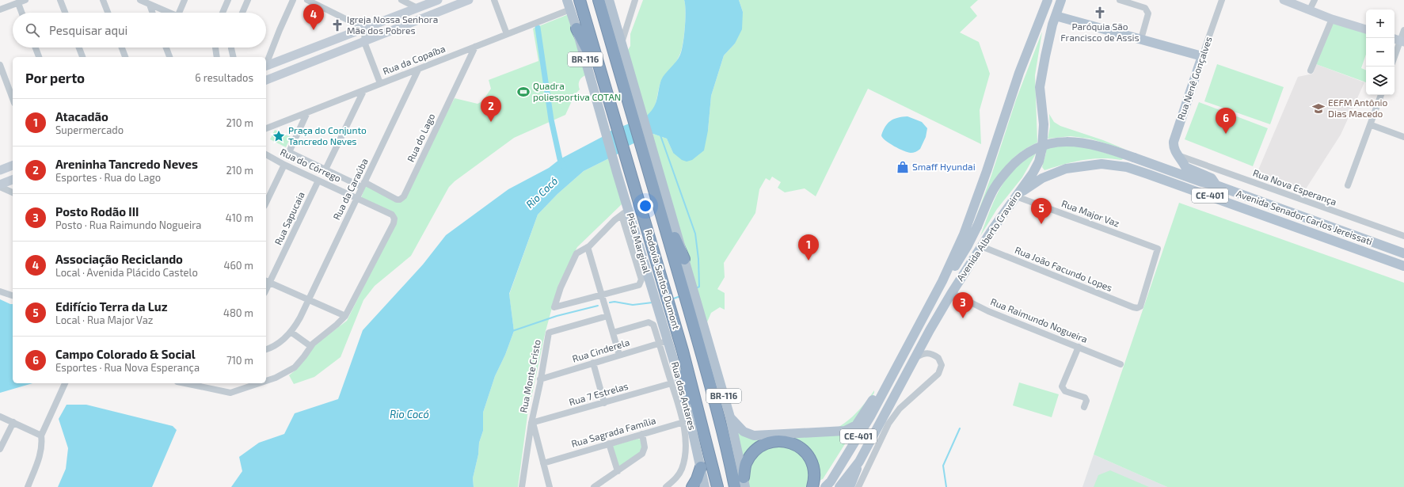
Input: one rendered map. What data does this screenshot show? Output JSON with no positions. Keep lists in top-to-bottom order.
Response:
{
  "streets": {
    "highway": ["BR-116", "Rodovia Santos Dumont"],
    "main road": [
      "Rua Nenê Gonçalves",
      "CE-401",
      "Avenida Senador Carlos Jereissati",
      "Avenida Alberto Craveiro",
      "Pista Marginal"
    ],
    "street": [
      "Rua da Copaíba",
      "Rua do Lago",
      "Rua do Córrego",
      "Rua Nova Esperança",
      "Rua da Caraúba",
      "Rua Major Vaz",
      "Rua Sapucaia",
      "Rua João Facundo Lopes",
      "Rua Raimundo Nogueira",
      "Rua Cinderela",
      "Rua Monte Cristo",
      "Rua 7 Estrelas",
      "Rua dos Antares",
      "Rua Sagrada Família"
    ]
  },
  "crossings": [
    ["BR-116", "Rodovia Santos Dumont"],
    ["Rua da Copaíba", "Rua do Lago"],
    ["Rua da Copaíba", "Rua do Córrego"],
    ["Rua da Copaíba", "Rua da Caraúba"],
    ["Rua da Copaíba", "Pista Marginal"],
    ["Rua Nenê Gonçalves", "Rua Nova Esperança"],
    ["Rua Nenê Gonçalves", "Avenida Senador Carlos Jereissati"],
    ["Rua do Lago", "Rua do Córrego"],
    ["Rua do Lago", "Rua da Caraúba"],
    ["Rua do Córrego", "Rua da Caraúba"],
    ["Rua do Córrego", "Rua Sapucaia"],
    ["Rua Major Vaz", "Avenida Senador Carlos Jereissati"],
    ["Rua Major Vaz", "Avenida Alberto Craveiro"],
    ["Rua Major Vaz", "Rua João Facundo Lopes"],
    ["Avenida Senador Carlos Jereissati", "Avenida Alberto Craveiro"],
    ["Avenida Alberto Craveiro", "Rua João Facundo Lopes"],
    ["Avenida Alberto Craveiro", "Rua Raimundo Nogueira"],
    ["Pista Marginal", "Rua Cinderela"],
    ["Pista Marginal", "Rua dos Antares"],
    ["Pista Marginal", "Rua Sagrada Família"],
    ["Rua Cinderela", "Rua Monte Cristo"],
    ["Rua Cinderela", "Rua dos Antares"],
    ["Rua Monte Cristo", "Rua 7 Estrelas"],
    ["Rua Monte Cristo", "Rua Sagrada Família"],
    ["Rua 7 Estrelas", "Rua dos Antares"],
    ["Rua dos Antares", "Rua Sagrada Família"]
  ],
  "water": ["Rio Cocó"],
  "places": {
    "church": ["Paróquia São Francisco de Assis", "Igreja Nossa Senhora Mãe dos Pobres"],
    "sports": ["Quadra poliesportiva COTAN"],
    "school or university": ["EEFM Antônio Dias Macedo"],
    "place": ["Praça do Conjunto Tancredo Neves"],
    "shop": ["Smaff Hyundai"]
  },
  "page": {
    "pins": [
      "4",
      "2",
      "6",
      "5",
      "1",
      "3"
    ],
    "map_buttons": ["+", "−"],
    "search": "Pesquisar aqui",
    "heading": ["Por perto", "6 resultados"],
    "list": [
      {
        "mark": "1",
        "name": "Atacadão",
        "note": "Supermercado",
        "value": "210 m"
      },
      {
        "mark": "2",
        "name": "Areninha Tancredo Neves",
        "note": "Esportes · Rua do Lago",
        "value": "210 m"
      },
      {
        "mark": "3",
        "name": "Posto Rodão III",
        "note": "Posto · Rua Raimundo Nogueira",
        "value": "410 m"
      },
      {
        "mark": "4",
        "name": "Associação Reciclando",
        "note": "Local · Avenida Plácido Castelo",
        "value": "460 m"
      },
      {
        "mark": "5",
        "name": "Edifício Terra da Luz",
        "note": "Local · Rua Major Vaz",
        "value": "480 m"
      },
      {
        "mark": "6",
        "name": "Campo Colorado & Social",
        "note": "Esportes · Rua Nova Esperança",
        "value": "710 m"
      }
    ]
  }
}
